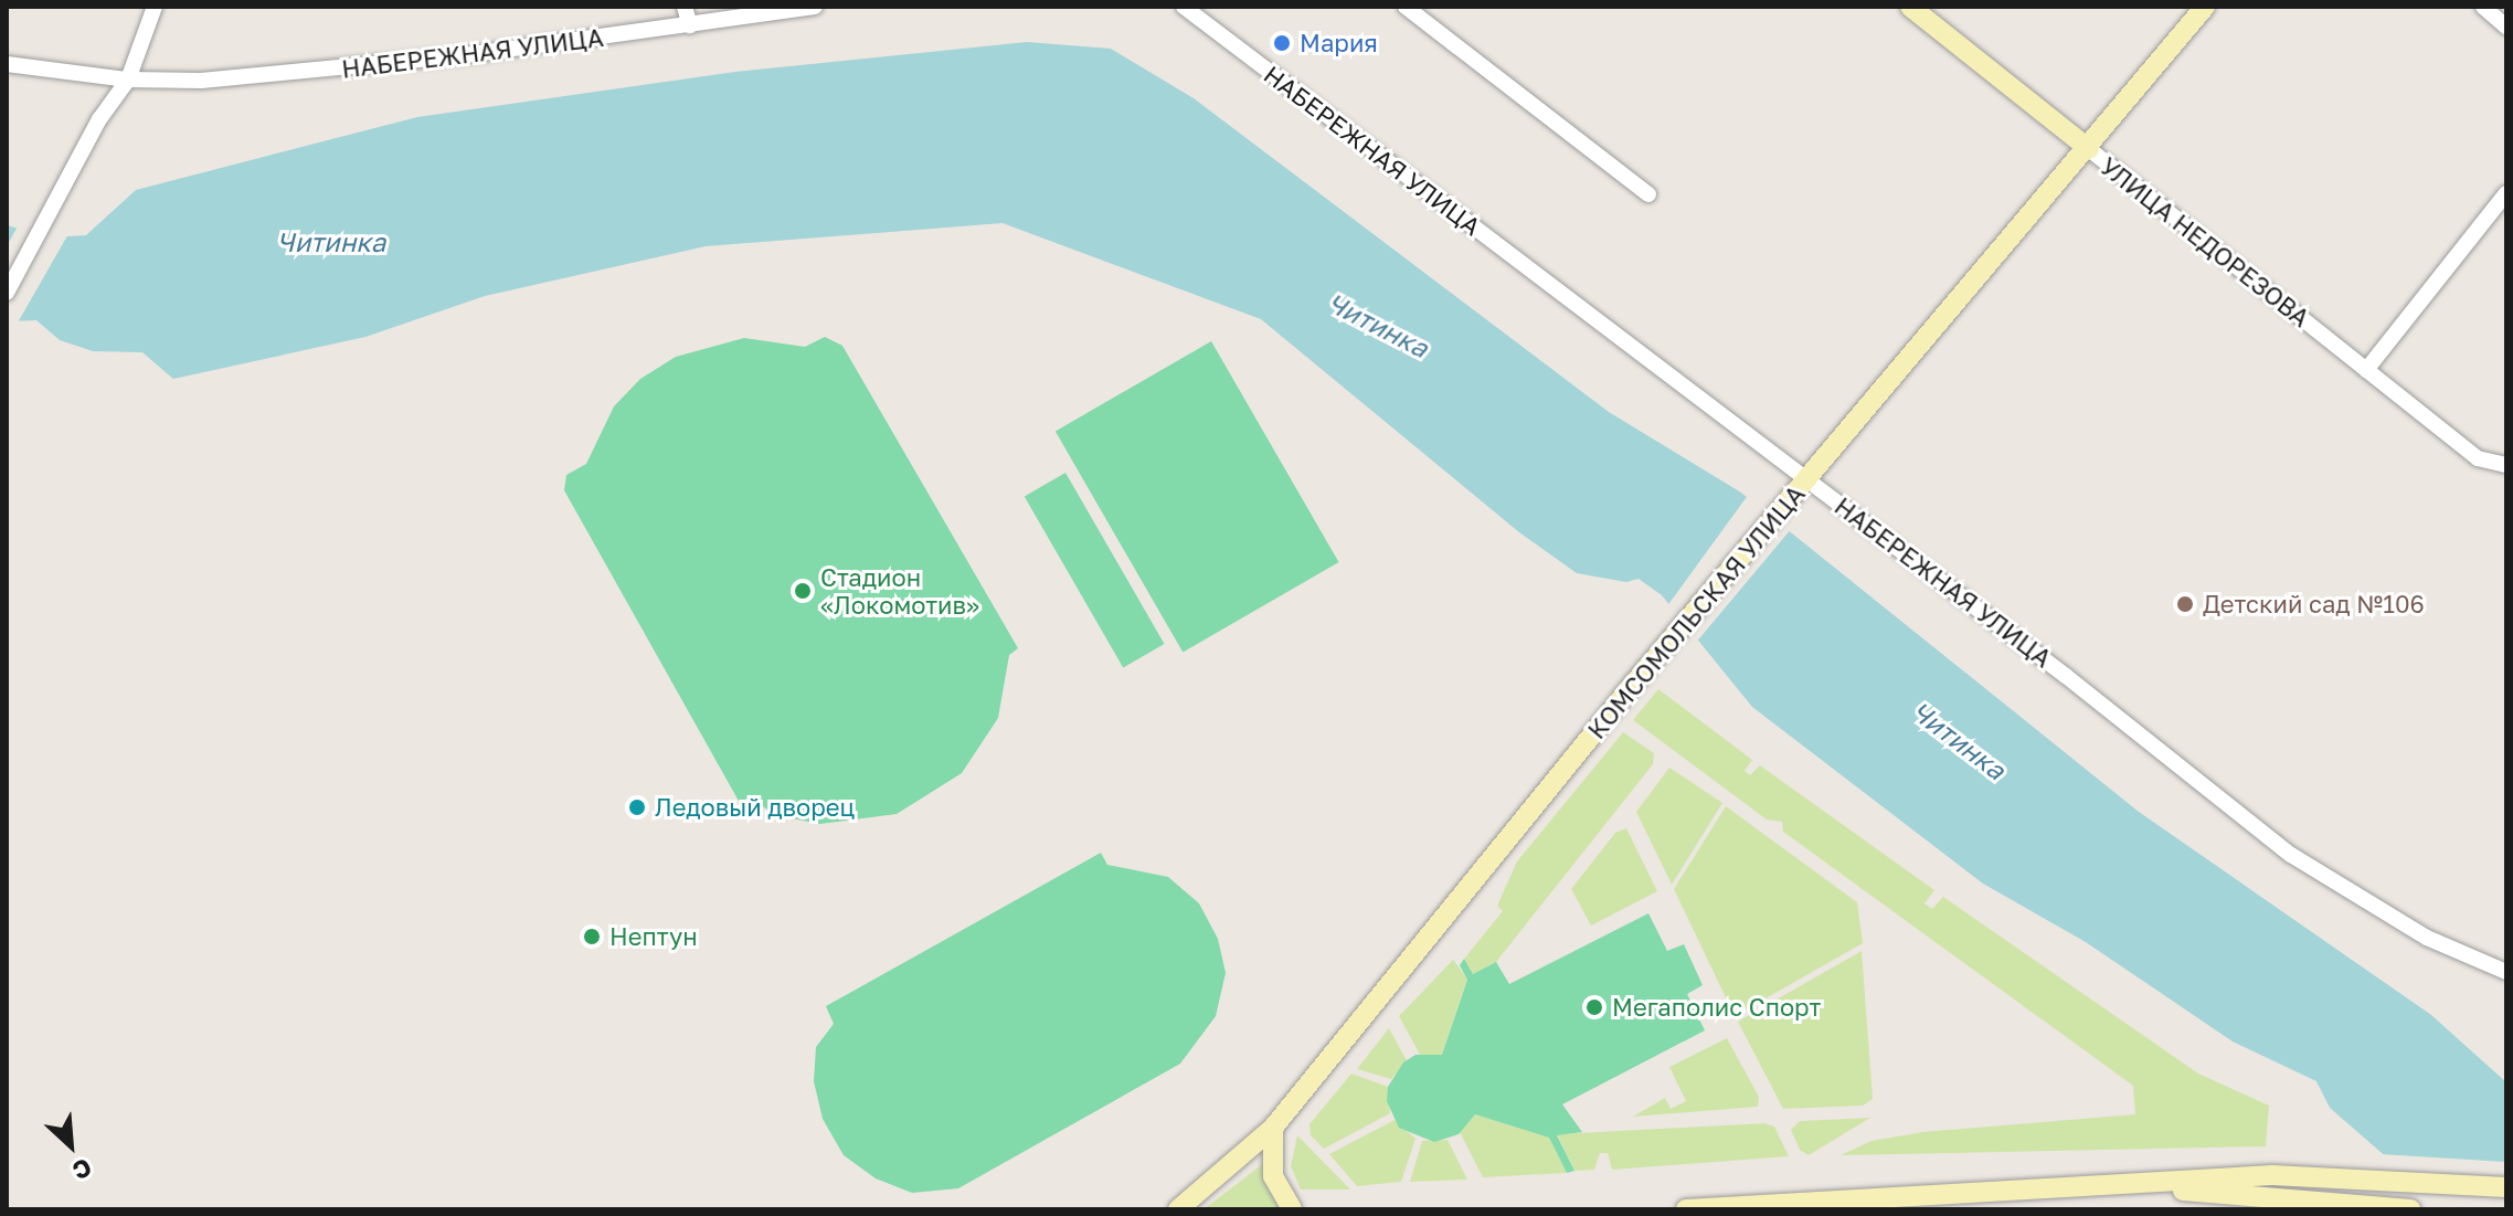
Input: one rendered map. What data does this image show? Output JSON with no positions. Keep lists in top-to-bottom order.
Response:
{
  "streets": {
    "main road": ["УЛИЦА НЕДОРЕЗОВА", "КОМСОМОЛЬСКАЯ УЛИЦА"],
    "street": ["НАБЕРЕЖНАЯ УЛИЦА"]
  },
  "crossings": [
    ["НАБЕРЕЖНАЯ УЛИЦА", "КОМСОМОЛЬСКАЯ УЛИЦА"],
    ["УЛИЦА НЕДОРЕЗОВА", "КОМСОМОЛЬСКАЯ УЛИЦА"]
  ],
  "water": ["Читинка"],
  "places": [
    "Мария",
    "Стадион «Локомотив»",
    "Детский сад №106",
    "Ледовый дворец",
    "Нептун",
    "Мегаполис Спорт"
  ],
  "north": "bottom right"
}
